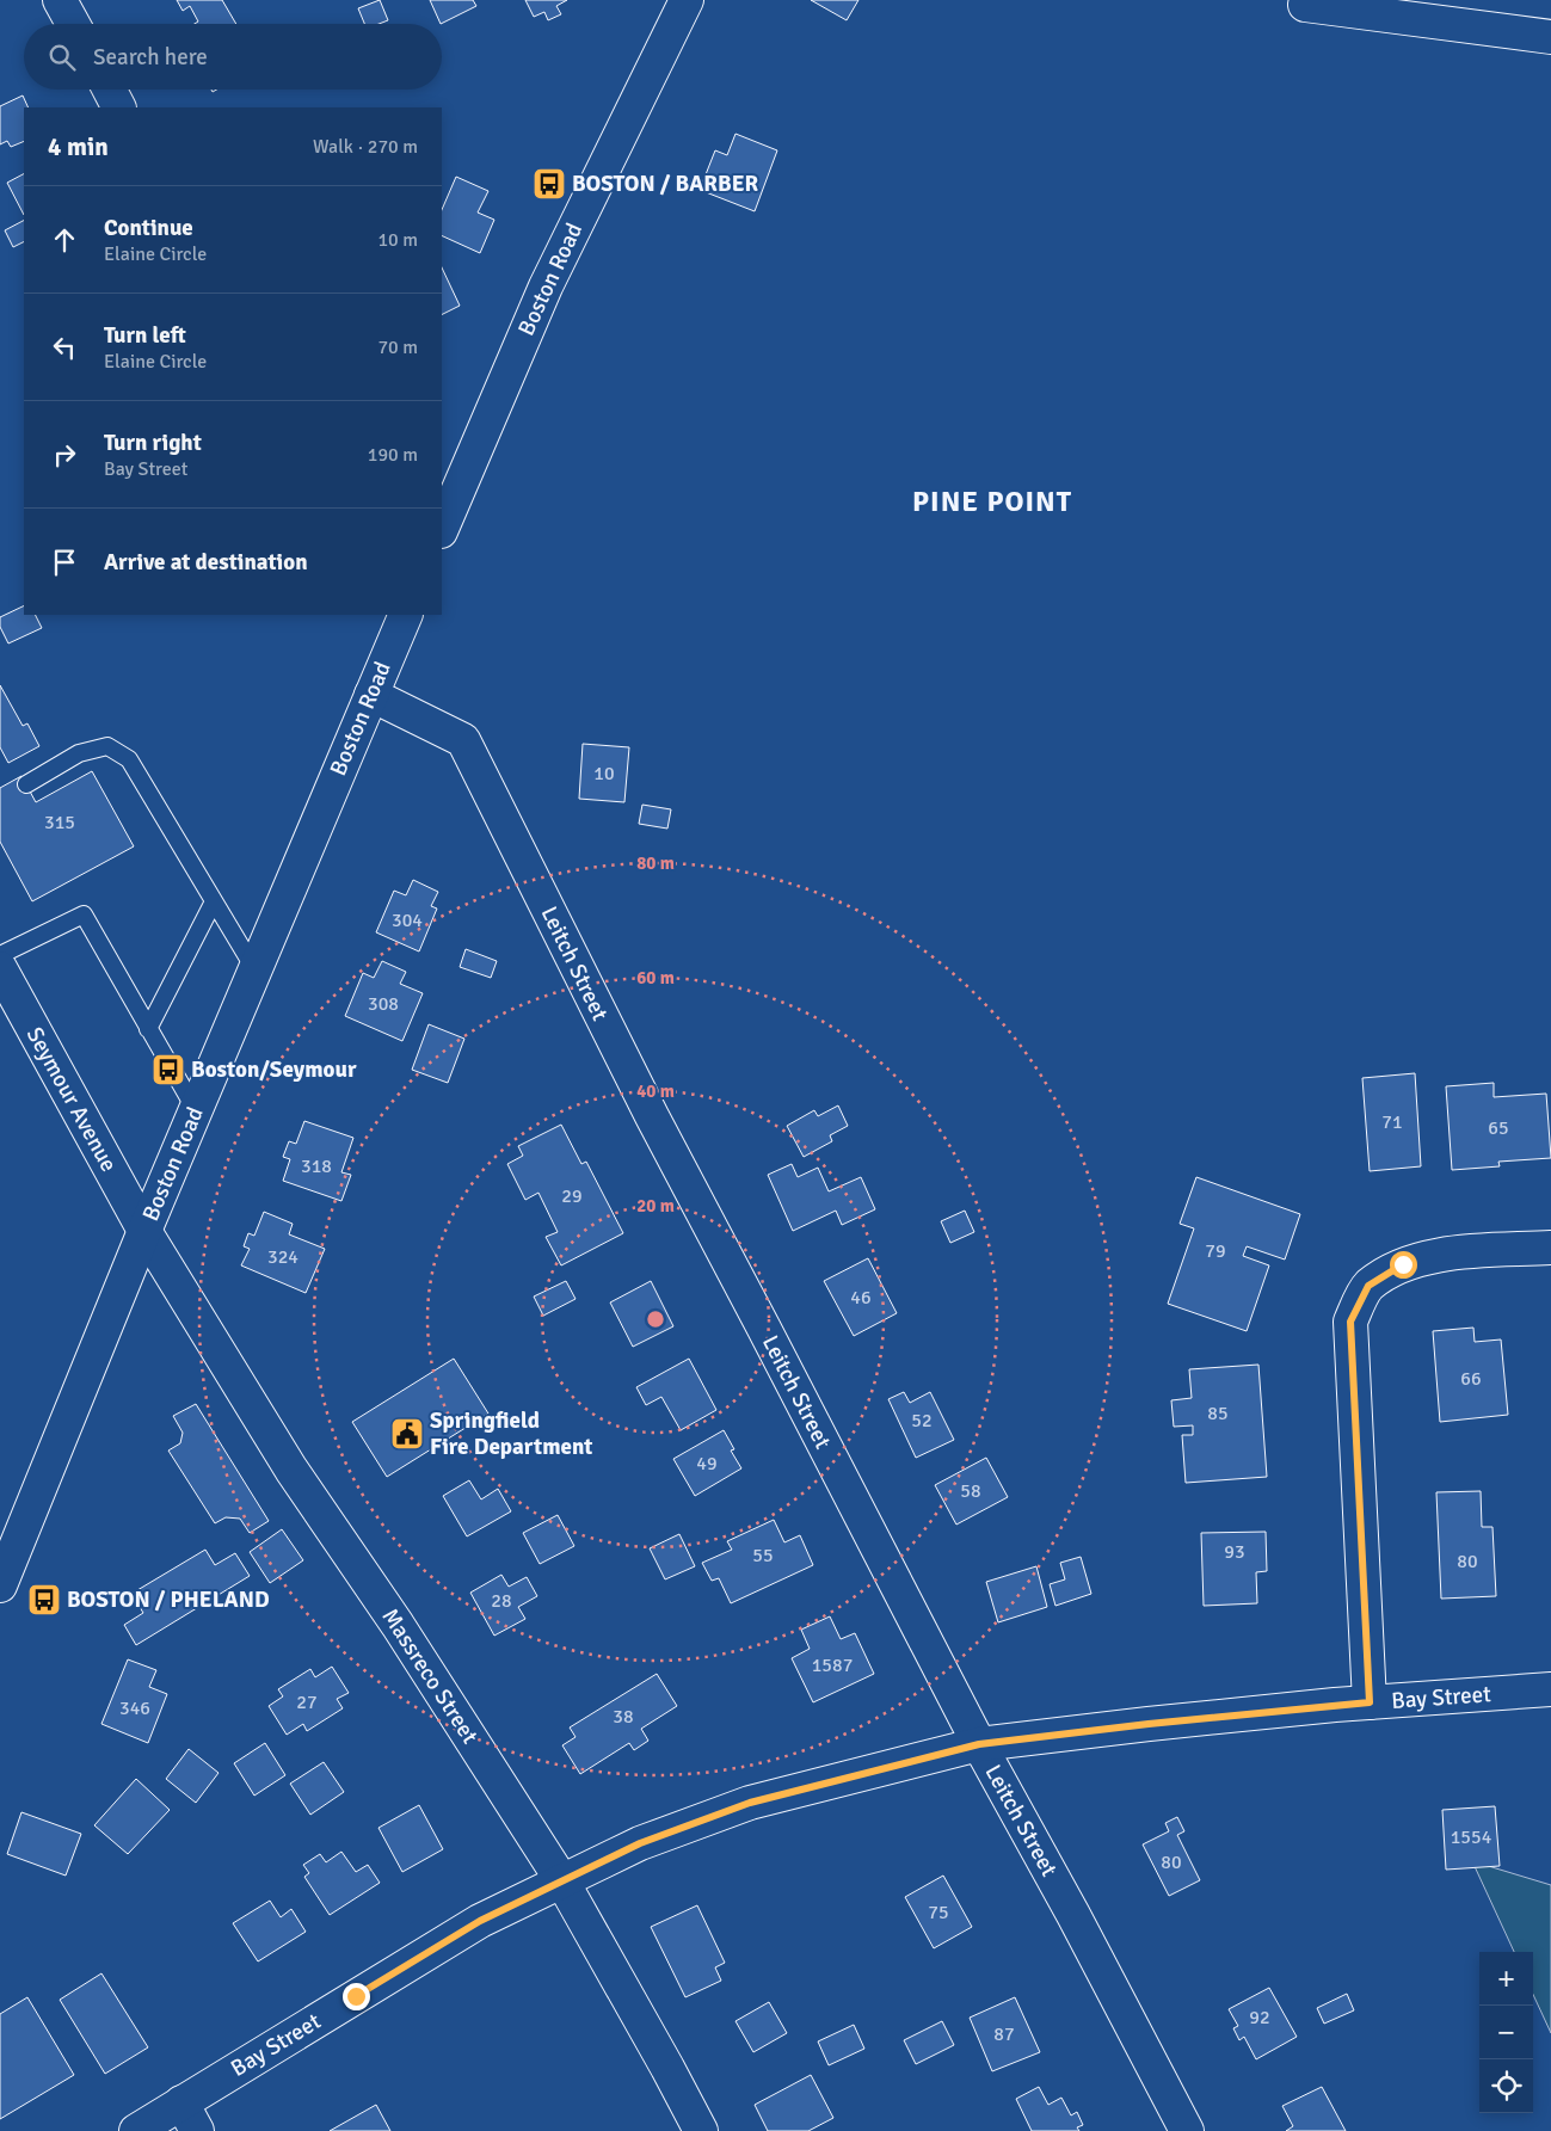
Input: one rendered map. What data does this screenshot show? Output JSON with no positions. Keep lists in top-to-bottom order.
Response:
{
  "streets": {
    "street": [
      "Boston Road",
      "Leitch Street",
      "Seymour Avenue",
      "Massreco Street",
      "Bay Street"
    ]
  },
  "crossings": [
    ["Boston Road", "Leitch Street"],
    ["Boston Road", "Seymour Avenue"],
    ["Boston Road", "Massreco Street"],
    ["Leitch Street", "Bay Street"],
    ["Seymour Avenue", "Massreco Street"],
    ["Massreco Street", "Bay Street"]
  ],
  "districts": ["PINE POINT"],
  "places": {
    "bus stop": ["BOSTON / BARBER", "Boston/Seymour", "BOSTON / PHELAND"],
    "public building": ["Springfield Fire Department"]
  },
  "house_numbers": [
    "10",
    "315",
    "304",
    "308",
    "71",
    "65",
    "318",
    "29",
    "79",
    "324",
    "46",
    "66",
    "85",
    "52",
    "49",
    "58",
    "93",
    "55",
    "80",
    "28",
    "1587",
    "27",
    "346",
    "38",
    "1554",
    "80",
    "75",
    "92",
    "87"
  ],
  "page": {
    "search": "Search here",
    "heading": ["4 min", "Walk · 270 m"],
    "list": [
      ["Continue", "Elaine Circle", "10 m"],
      ["Turn left", "Elaine Circle", "70 m"],
      ["Turn right", "Bay Street", "190 m"],
      "Arrive at destination"
    ],
    "map_buttons": ["+", "−"]
  },
  "rings": [
    "80 m",
    "60 m",
    "40 m",
    "20 m"
  ]
}
